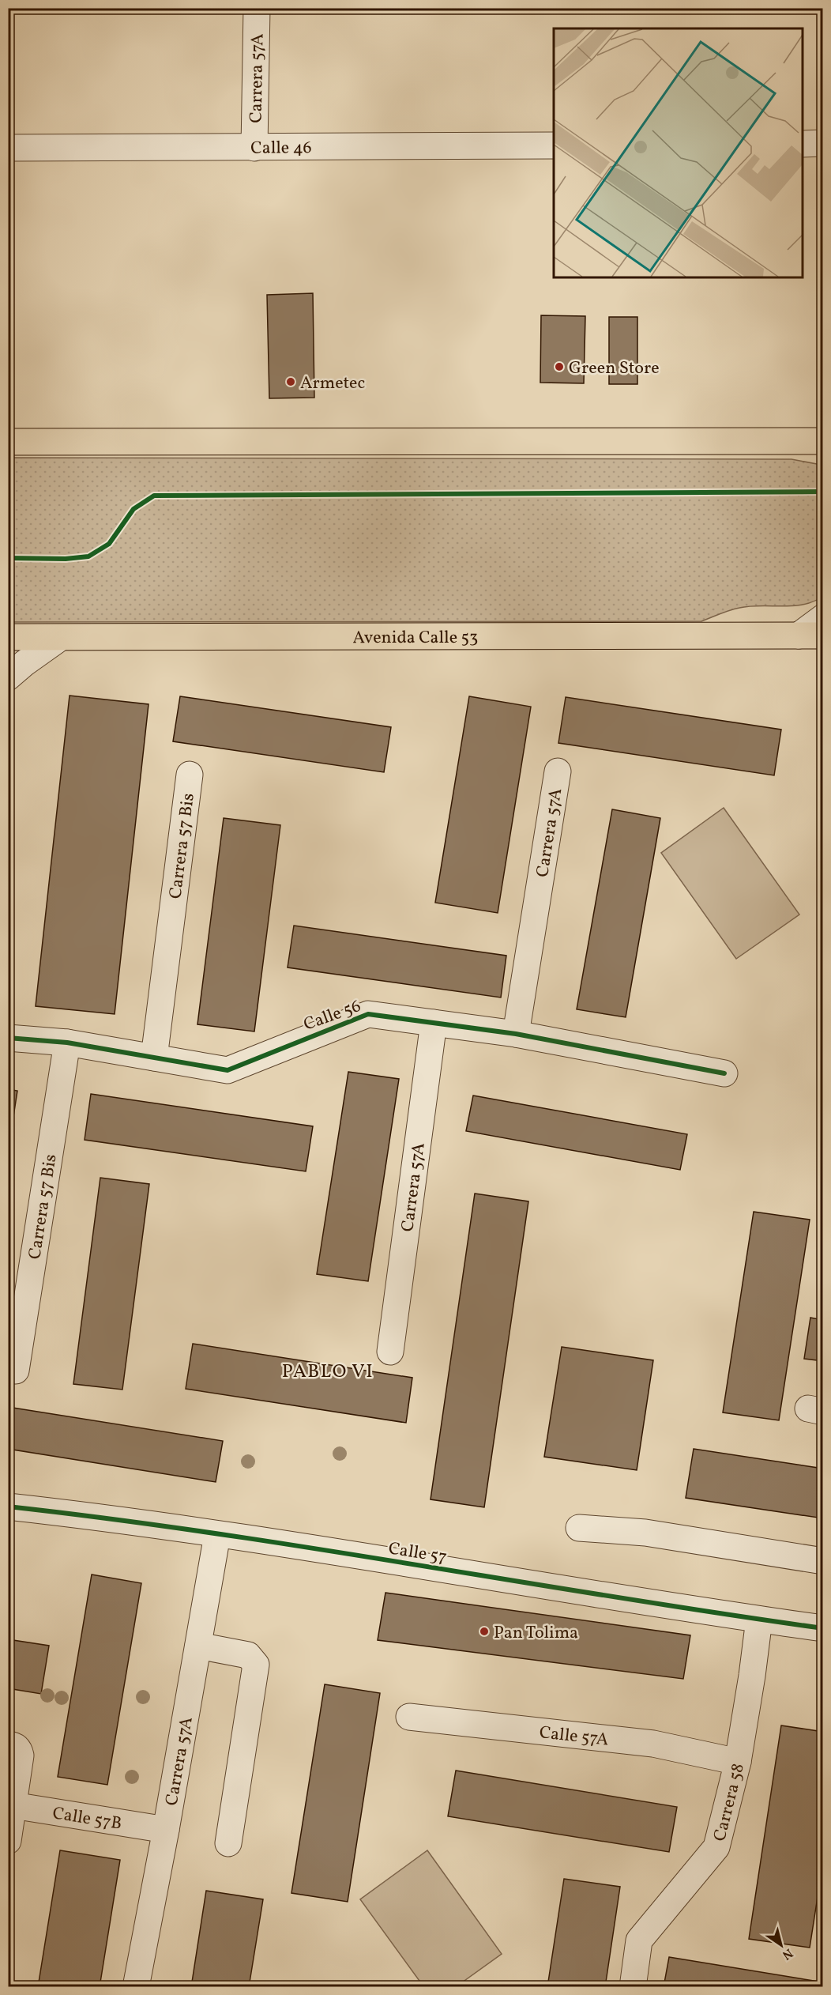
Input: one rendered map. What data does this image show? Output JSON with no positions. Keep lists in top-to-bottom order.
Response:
{
  "streets": {
    "main road": ["Avenida Calle 53"],
    "street": [
      "Carrera 57A",
      "Calle 46",
      "Carrera 57 Bis",
      "Calle 56",
      "Calle 57",
      "Calle 57A",
      "Carrera 58",
      "Calle 57B"
    ]
  },
  "crossings": [
    ["Carrera 57A", "Calle 46"],
    ["Carrera 57A", "Calle 56"],
    ["Carrera 57A", "Calle 57"],
    ["Carrera 57A", "Calle 57B"],
    ["Carrera 57 Bis", "Calle 56"],
    ["Calle 57", "Carrera 58"],
    ["Calle 57A", "Carrera 58"]
  ],
  "districts": ["PABLO VI"],
  "places": ["Green Store", "Armetec", "Pan Tolima"],
  "north": "bottom right"
}
